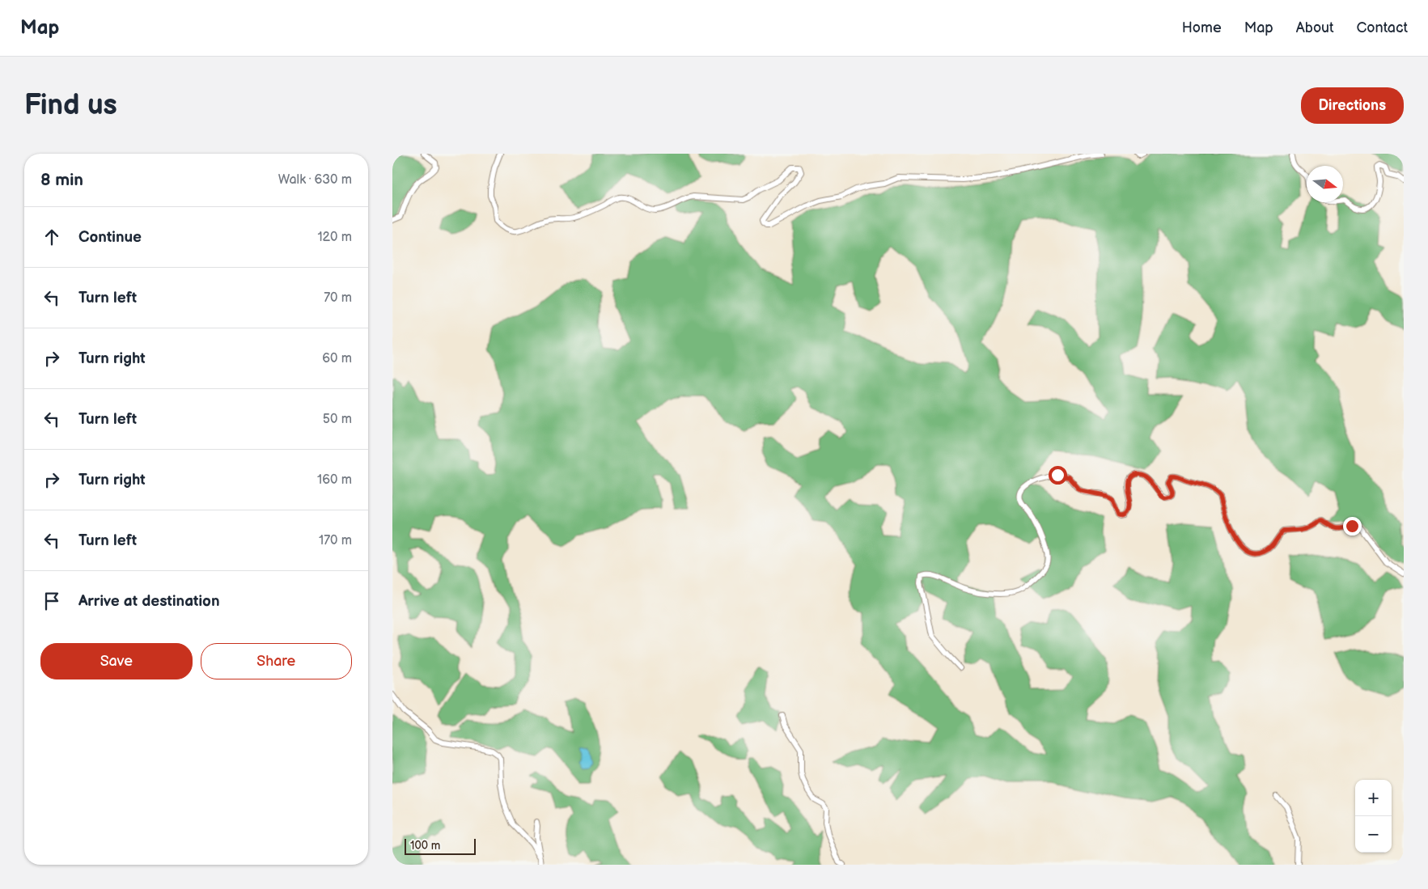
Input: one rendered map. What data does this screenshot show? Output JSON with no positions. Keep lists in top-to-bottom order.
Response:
{
  "scale_bar": "100 m",
  "north": "right",
  "page": {
    "header": "Map",
    "nav": [
      "Home",
      "Map",
      "About",
      "Contact"
    ],
    "buttons": [
      "Directions",
      ["Save", "Share"]
    ],
    "title": "Find us",
    "heading": ["8 min", "Walk · 630 m"],
    "list": [
      ["Continue", "120 m"],
      ["Turn left", "70 m"],
      ["Turn right", "60 m"],
      ["Turn left", "50 m"],
      ["Turn right", "160 m"],
      ["Turn left", "170 m"],
      "Arrive at destination"
    ],
    "map_buttons": ["+", "−"],
    "scale": "100 m"
  }
}
